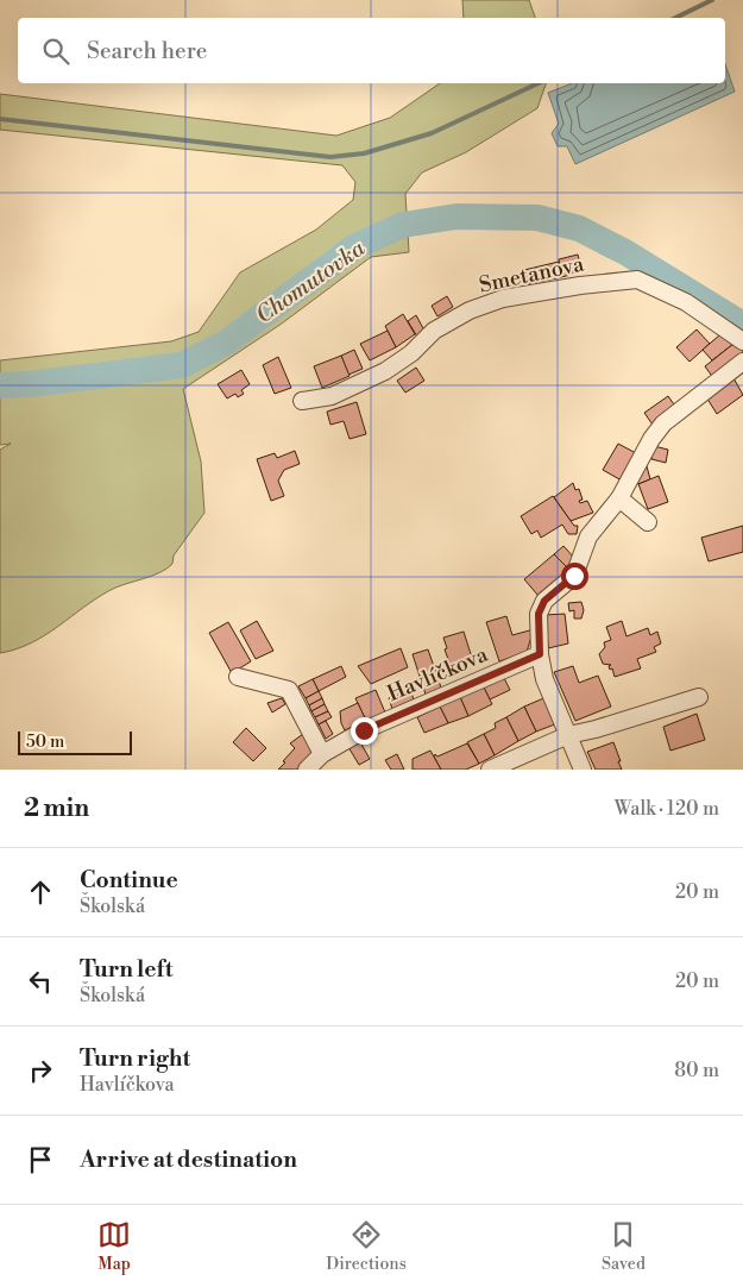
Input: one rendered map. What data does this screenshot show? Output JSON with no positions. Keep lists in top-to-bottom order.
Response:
{
  "streets": {
    "street": ["Smetanova", "Havlíčkova"]
  },
  "water": ["Chomutovka"],
  "scale_bar": "50 m",
  "page": {
    "search": "Search here",
    "scale": "50 m",
    "heading": ["2 min", "Walk · 120 m"],
    "list": [
      ["Continue", "Školská", "20 m"],
      ["Turn left", "Školská", "20 m"],
      ["Turn right", "Havlíčkova", "80 m"],
      "Arrive at destination"
    ],
    "nav": ["Map", "Directions", "Saved"]
  }
}
